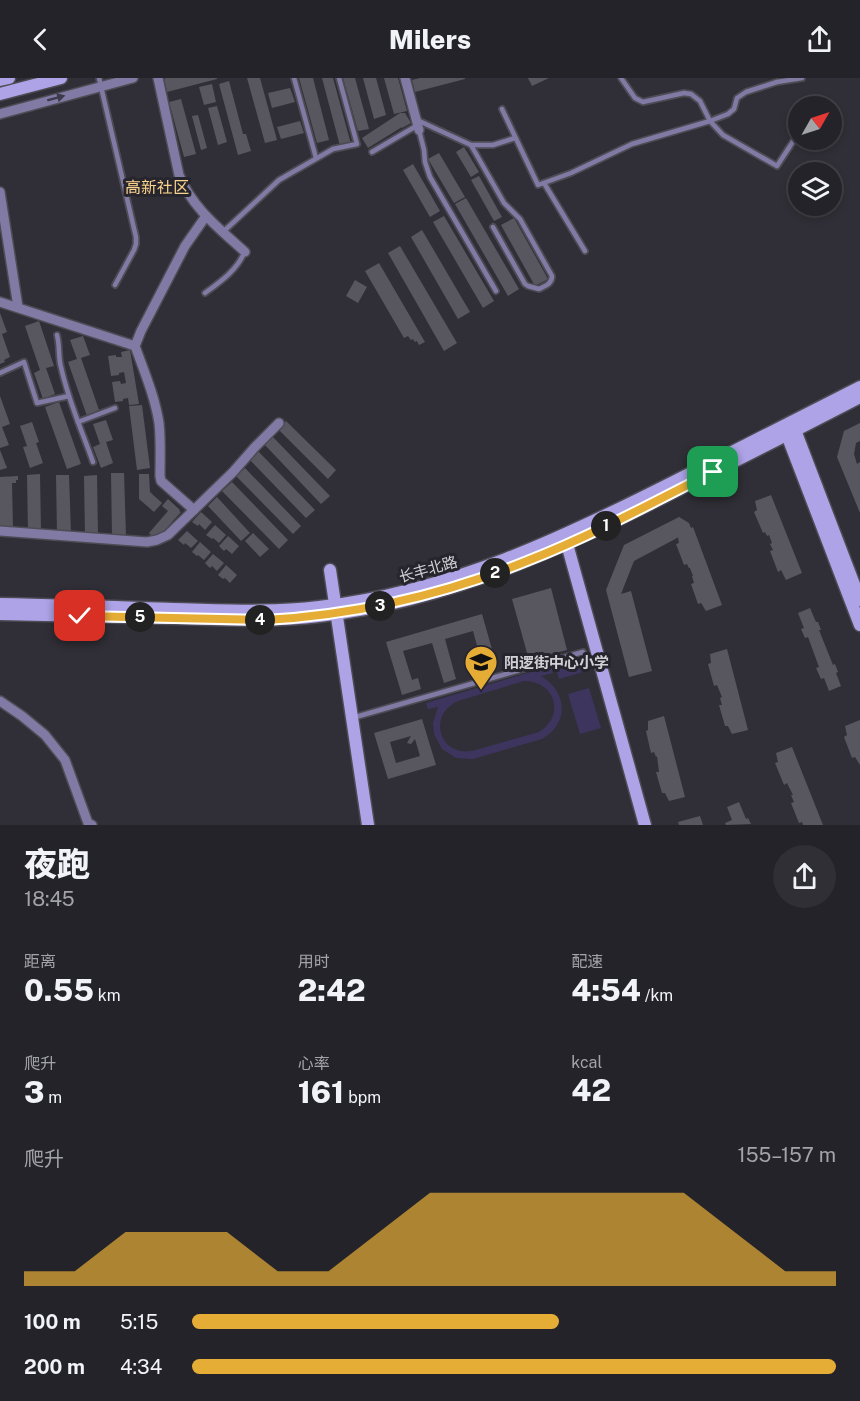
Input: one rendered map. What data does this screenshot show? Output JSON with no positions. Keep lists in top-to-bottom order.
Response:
{
  "streets": {
    "street": ["长丰北路"]
  },
  "districts": ["高新社区"],
  "places": {
    "school or university": ["阳逻街中心小学"]
  },
  "north": "top right",
  "page": {
    "header": "Milers",
    "pins": [
      "1",
      "2",
      "3",
      "5",
      "4"
    ],
    "heading": ["夜跑", "18:45"],
    "stats": [
      ["距离", "0.55 km"],
      ["用时", "2:42"],
      ["配速", "4:54 /km"],
      ["爬升", "3 m"],
      ["心率", "161 bpm"],
      ["kcal", "42"]
    ],
    "chart": ["爬升", "155–157 m"],
    "list": [
      {
        "name": "100 m",
        "note": "5:15"
      },
      {
        "name": "200 m",
        "note": "4:34"
      }
    ]
  }
}
